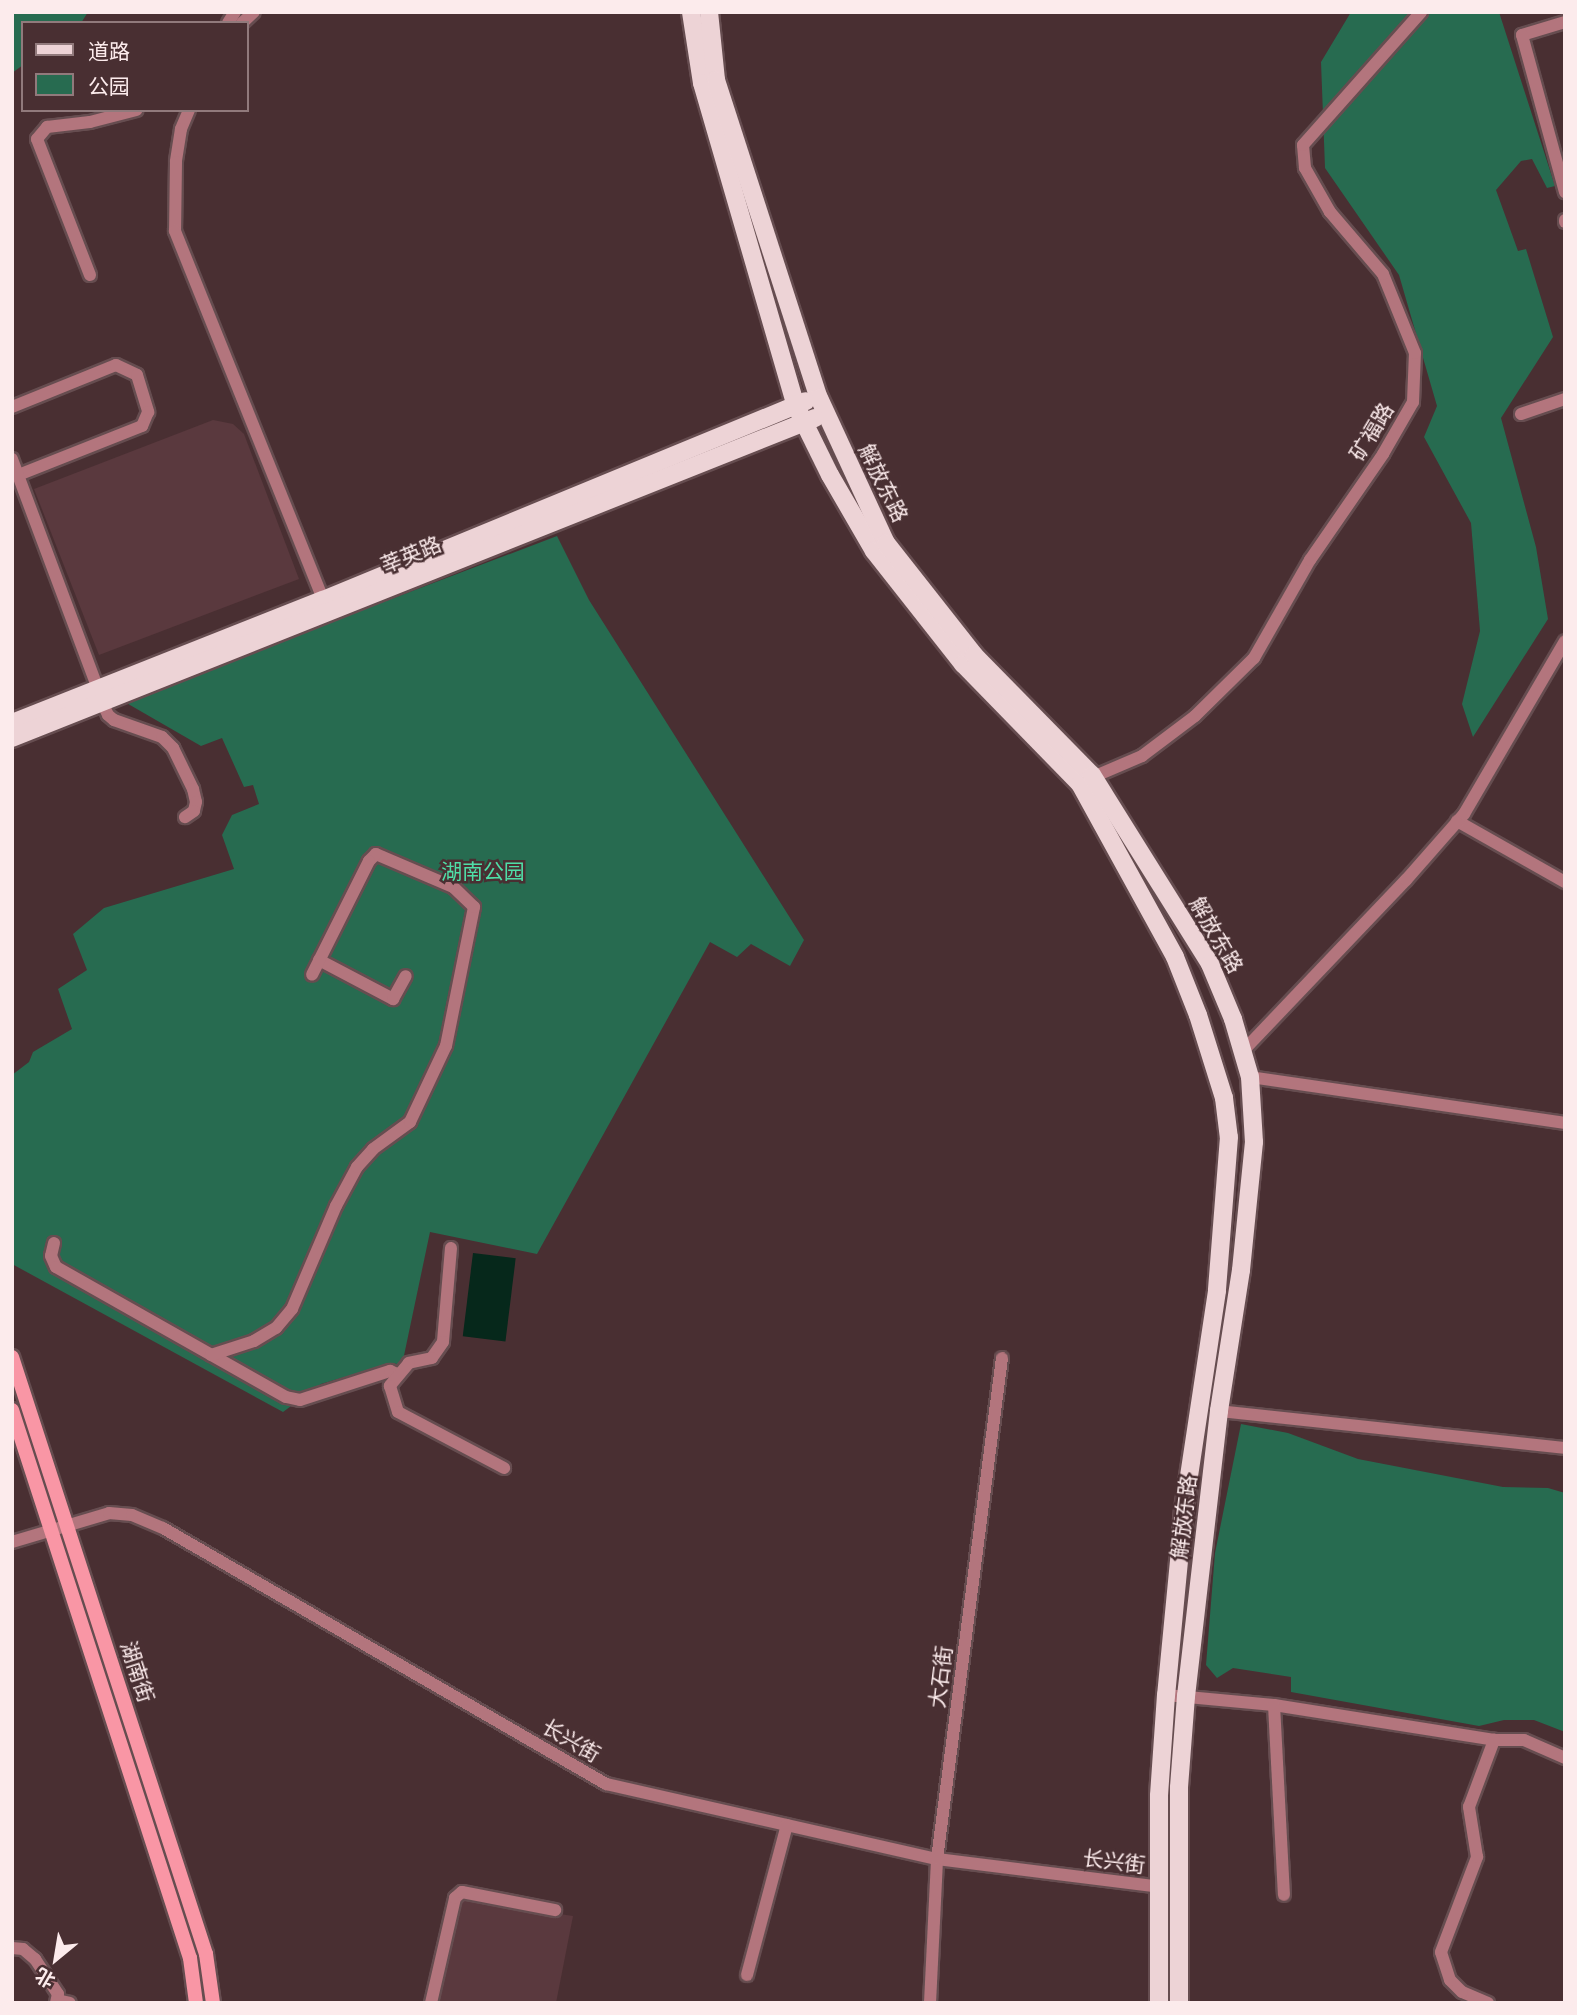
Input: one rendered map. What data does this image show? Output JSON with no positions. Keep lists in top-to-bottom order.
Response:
{
  "streets": {
    "main road": ["解放东路", "莘英路", "湖南街"],
    "street": ["矿福路", "大石街", "长兴街"]
  },
  "crossings": [
    ["矿福路", "解放东路"],
    ["解放东路", "莘英路"],
    ["解放东路", "长兴街"],
    ["湖南街", "长兴街"],
    ["大石街", "长兴街"]
  ],
  "parks": ["湖南公园"],
  "legend": ["道路", "公园"],
  "north": "bottom left"
}
